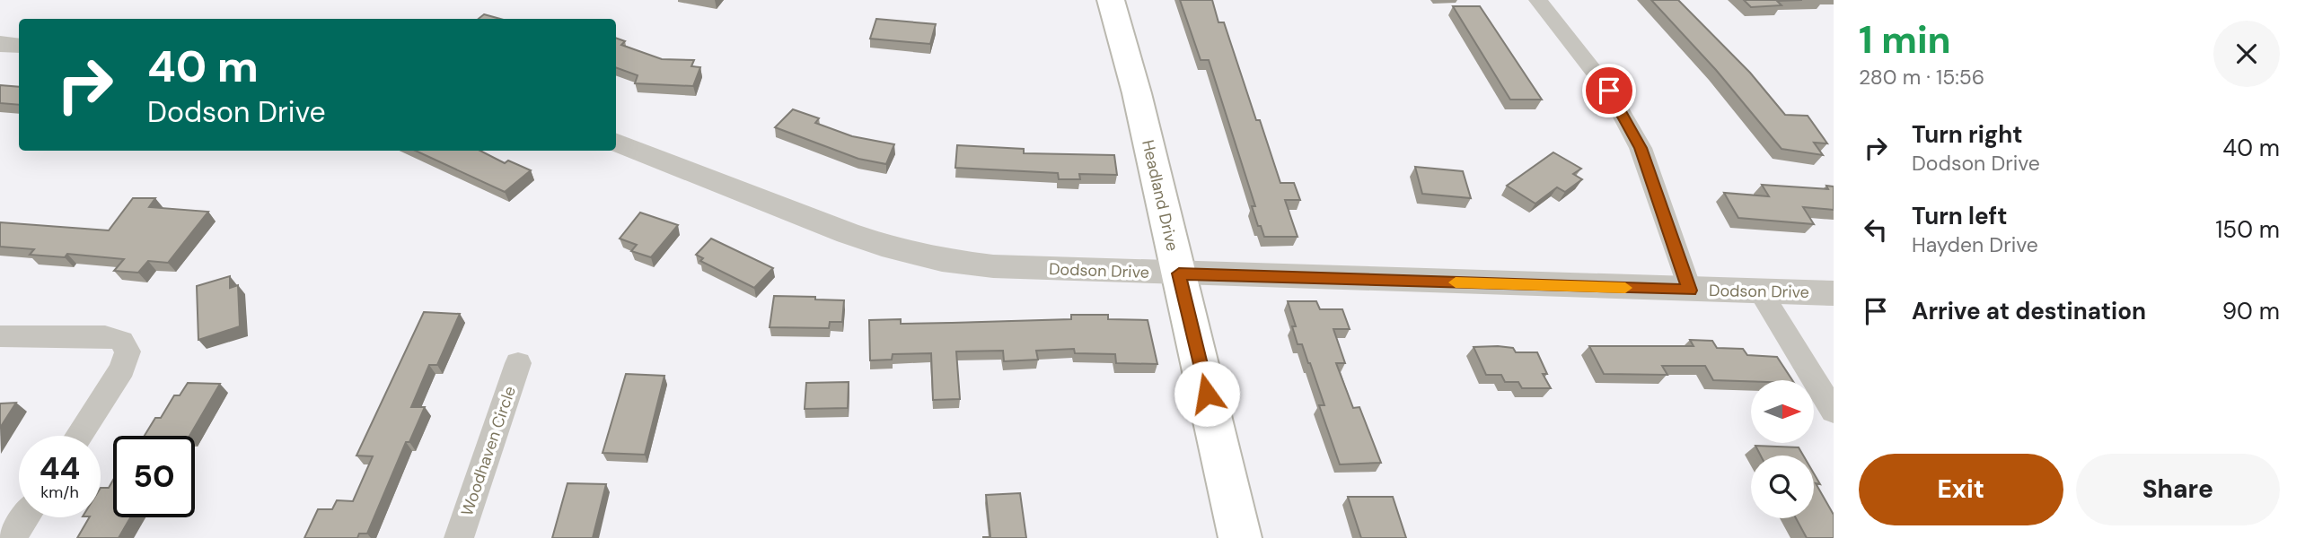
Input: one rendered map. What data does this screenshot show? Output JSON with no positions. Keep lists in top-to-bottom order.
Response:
{
  "streets": {
    "main road": ["Headland Drive"],
    "street": ["Dodson Drive", "Woodhaven Circle"]
  },
  "crossings": [
    ["Headland Drive", "Dodson Drive"]
  ],
  "north": "right",
  "page": {
    "heading": ["1 min", "280 m · 15:56"],
    "turn": ["40 m", "Dodson Drive"],
    "list": [
      {
        "name": "Turn right",
        "note": "Dodson Drive",
        "value": "40 m"
      },
      {
        "name": "Turn left",
        "note": "Hayden Drive",
        "value": "150 m"
      },
      {
        "name": "Arrive at destination",
        "value": "90 m"
      }
    ],
    "speed": "44 km/h",
    "limit": "50",
    "buttons": ["Exit", "Share"]
  }
}
